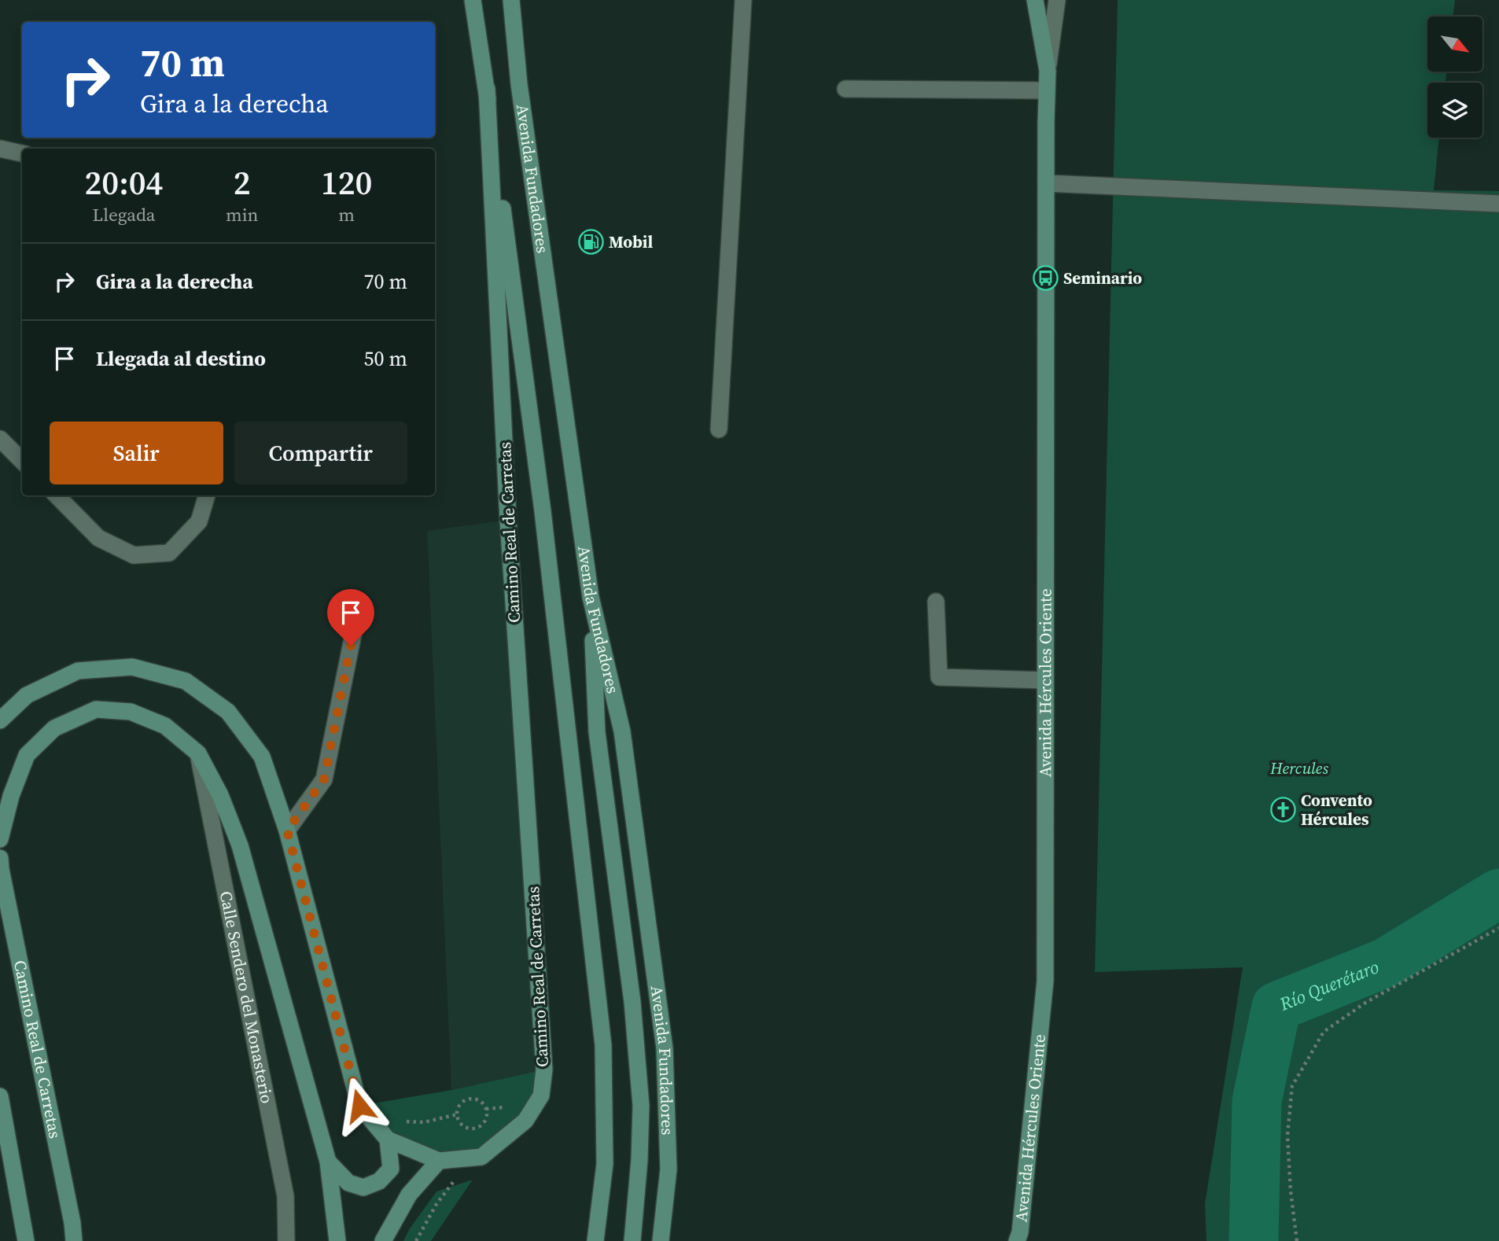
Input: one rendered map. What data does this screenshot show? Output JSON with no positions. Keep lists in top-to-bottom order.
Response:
{
  "streets": {
    "street": [
      "Avenida Fundadores",
      "Camino Real de Carretas",
      "Avenida Hércules Oriente",
      "Calle Sendero del Monasterio"
    ]
  },
  "crossings": [
    ["Avenida Fundadores", "Camino Real de Carretas"]
  ],
  "water": ["Río Querétaro"],
  "parks": ["Hercules"],
  "places": {
    "fuel station": ["Mobil"],
    "bus stop": ["Seminario"],
    "church": ["Convento Hércules"]
  },
  "north": "bottom right",
  "page": {
    "turn": ["70 m", "Gira a la derecha"],
    "eta": [
      "20:04",
      "Llegada",
      "2",
      "min",
      "120",
      "m"
    ],
    "list": [
      {
        "name": "Gira a la derecha",
        "value": "70 m"
      },
      {
        "name": "Llegada al destino",
        "value": "50 m"
      }
    ],
    "buttons": ["Salir", "Compartir"]
  }
}
